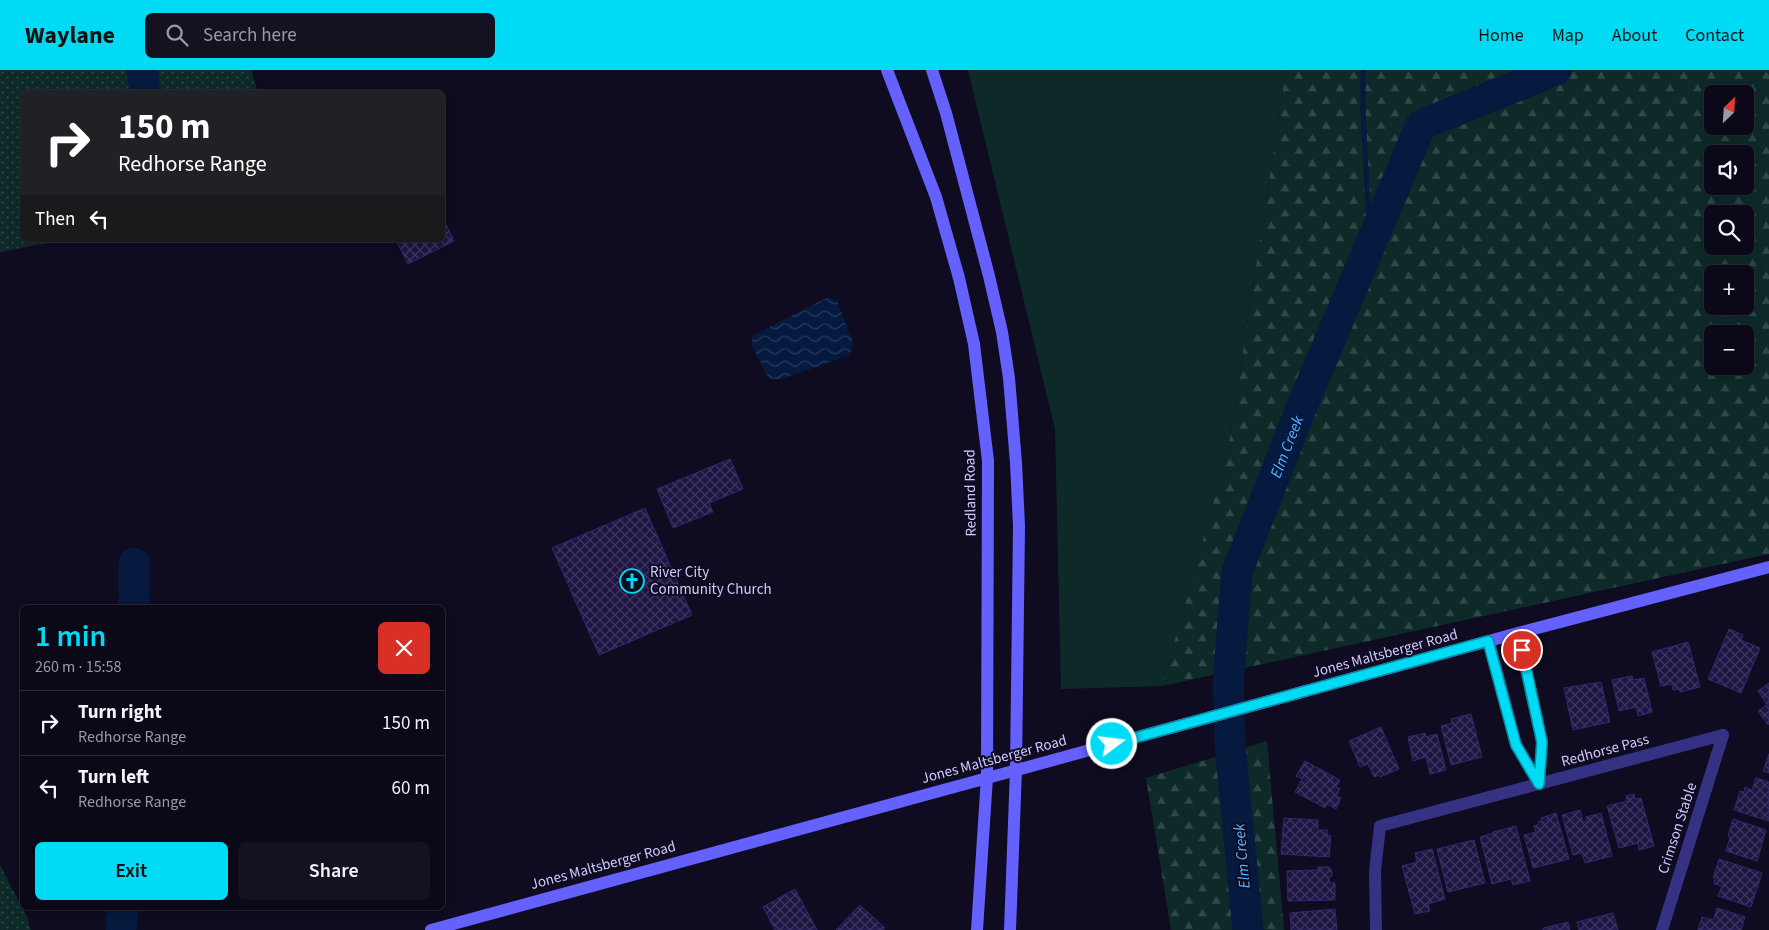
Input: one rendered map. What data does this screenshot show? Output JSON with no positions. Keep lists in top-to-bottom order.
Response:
{
  "streets": {
    "main road": ["Redland Road", "Jones Maltsberger Road"],
    "street": ["Redhorse Pass", "Crimson Stable"]
  },
  "crossings": [
    ["Redland Road", "Jones Maltsberger Road"],
    ["Redhorse Pass", "Crimson Stable"]
  ],
  "water": ["Elm Creek"],
  "places": {
    "church": ["River City Community Church"]
  },
  "north": "top right",
  "page": {
    "header": "Waylane",
    "search": "Search here",
    "nav": [
      "Home",
      "Map",
      "About",
      "Contact"
    ],
    "map_buttons": ["+", "−"],
    "turn": ["150 m", "Redhorse Range"],
    "then": "Then",
    "heading": ["1 min", "260 m · 15:58"],
    "list": [
      {
        "name": "Turn right",
        "note": "Redhorse Range",
        "value": "150 m"
      },
      {
        "name": "Turn left",
        "note": "Redhorse Range",
        "value": "60 m"
      }
    ],
    "buttons": ["Exit", "Share"]
  }
}
